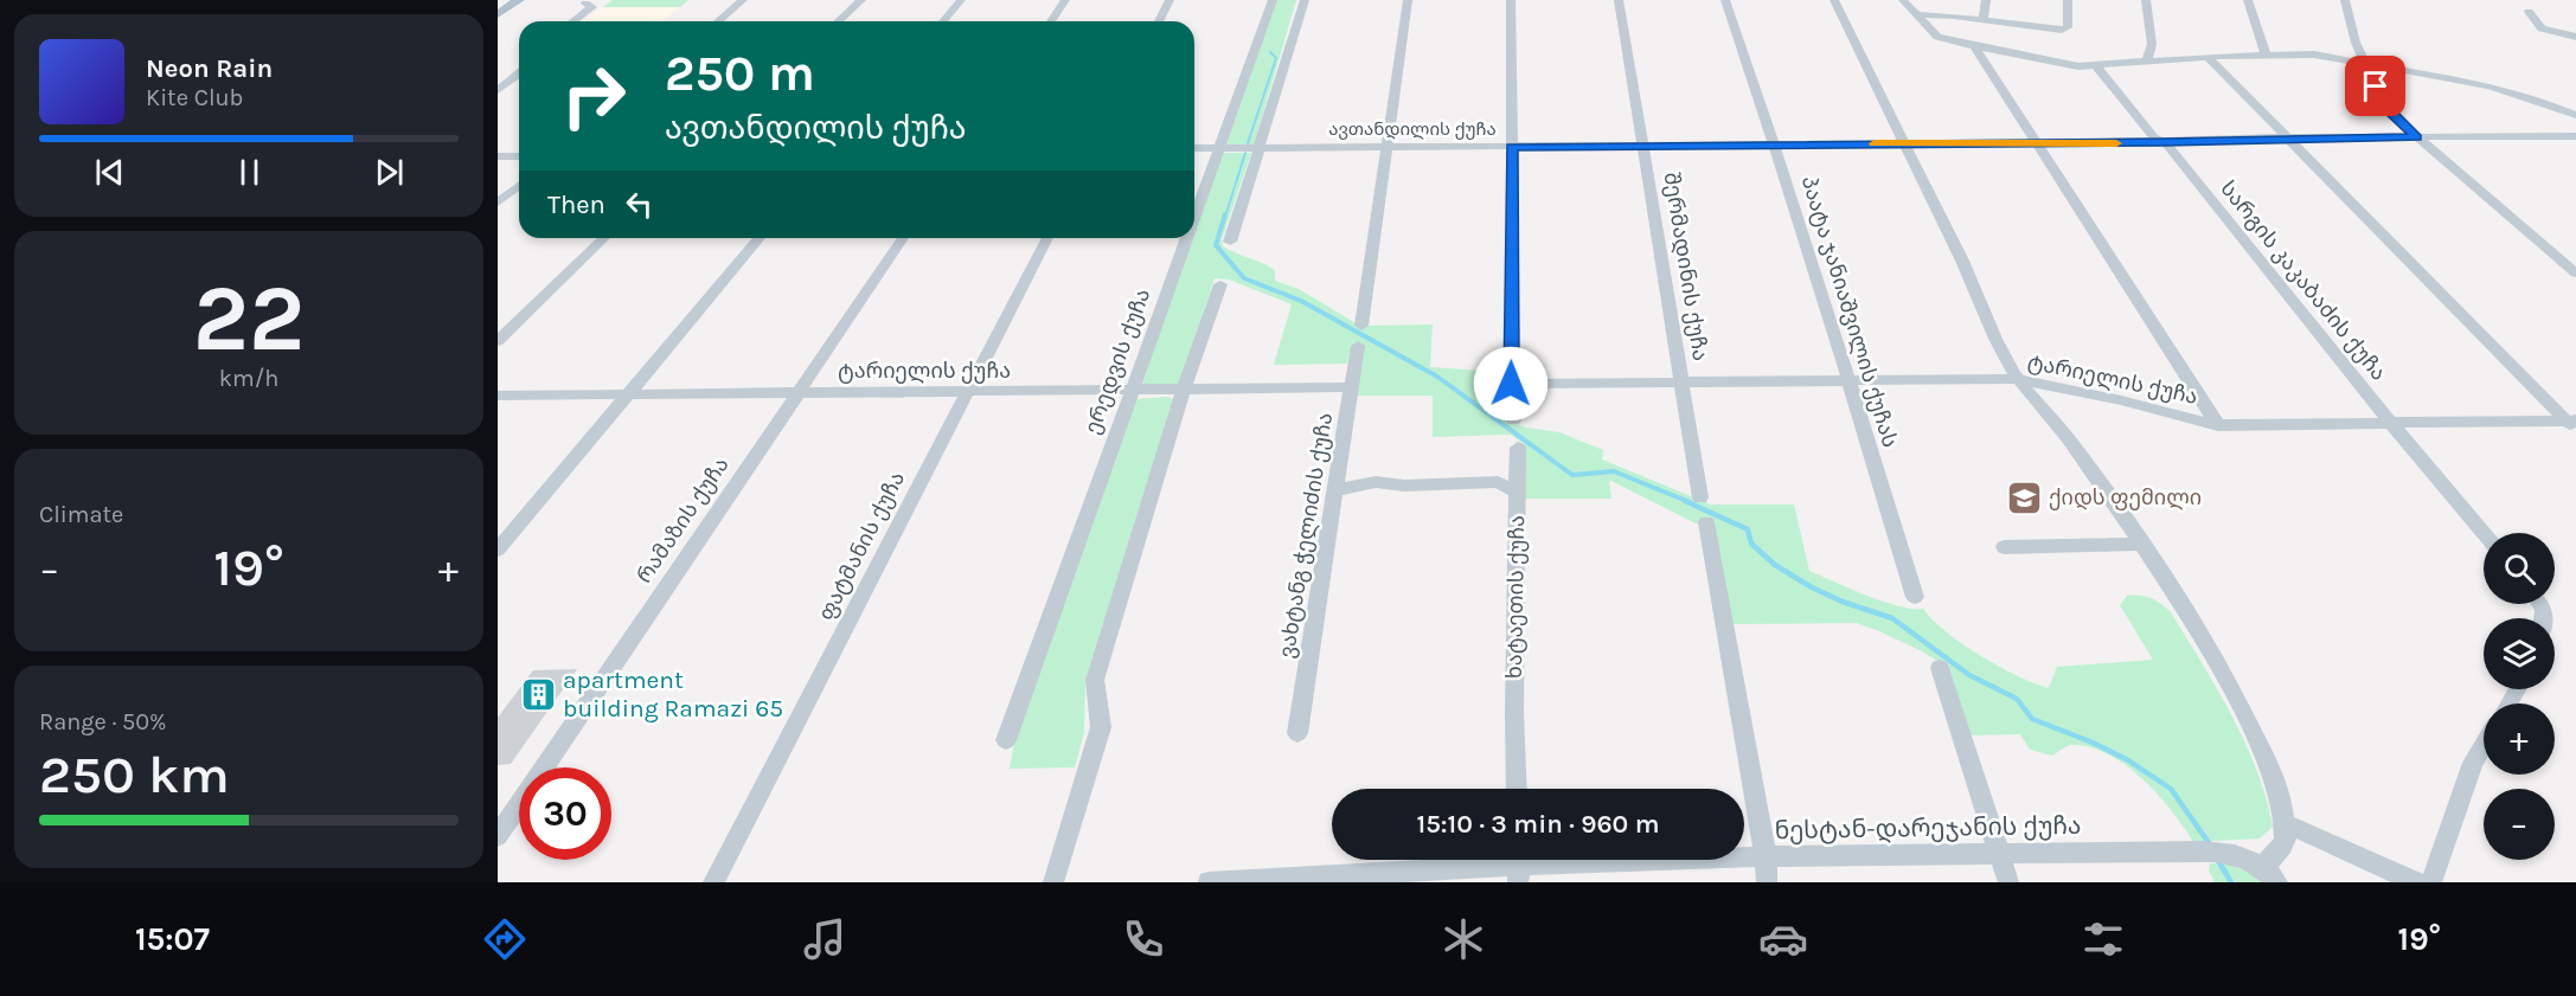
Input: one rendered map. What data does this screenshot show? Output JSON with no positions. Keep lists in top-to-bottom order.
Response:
{
  "streets": {
    "street": [
      "ავთანდილის ქუჩა",
      "შერმადინის ქუჩა",
      "სარგის კაკაბაძის ქუჩა",
      "პაატა ჯანიაშვილის ქუჩას",
      "ერედვის ქუჩა",
      "ტარიელის ქუჩა",
      "რამაზის ქუჩა",
      "ვახტანგ ჭელიძის ქუჩა",
      "ფატმანის ქუჩა",
      "ხატაეთის ქუჩა",
      "ნესტან-დარეჯანის ქუჩა"
    ]
  },
  "crossings": [
    ["ავთანდილის ქუჩა", "შერმადინის ქუჩა"],
    ["ავთანდილის ქუჩა", "სარგის კაკაბაძის ქუჩა"],
    ["ავთანდილის ქუჩა", "პაატა ჯანიაშვილის ქუჩას"],
    ["ავთანდილის ქუჩა", "ერედვის ქუჩა"],
    ["შერმადინის ქუჩა", "ტარიელის ქუჩა"],
    ["სარგის კაკაბაძის ქუჩა", "ტარიელის ქუჩა"],
    ["პაატა ჯანიაშვილის ქუჩას", "ტარიელის ქუჩა"],
    ["ერედვის ქუჩა", "ტარიელის ქუჩა"],
    ["ტარიელის ქუჩა", "რამაზის ქუჩა"],
    ["ტარიელის ქუჩა", "ვახტანგ ჭელიძის ქუჩა"],
    ["ტარიელის ქუჩა", "ფატმანის ქუჩა"],
    ["ვახტანგ ჭელიძის ქუჩა", "ხატაეთის ქუჩა"]
  ],
  "places": {
    "school or university": ["ქიდს ფემილი"],
    "building": ["apartment building Ramazi 65"]
  },
  "page": {
    "turn": ["250 m", "ავთანდილის ქუჩა"],
    "song": ["Neon Rain", "Kite Club"],
    "then": "Then",
    "tile": [
      ["22", "km/h"],
      "Climate",
      ["Range · 50%", "250 km"]
    ],
    "map_buttons": ["+", "−"],
    "heat": ["−", "19°", "+"],
    "limit": "30",
    "trip": "15:10 · 3 min · 960 m",
    "tabs": ["15:07", "19°"]
  }
}
